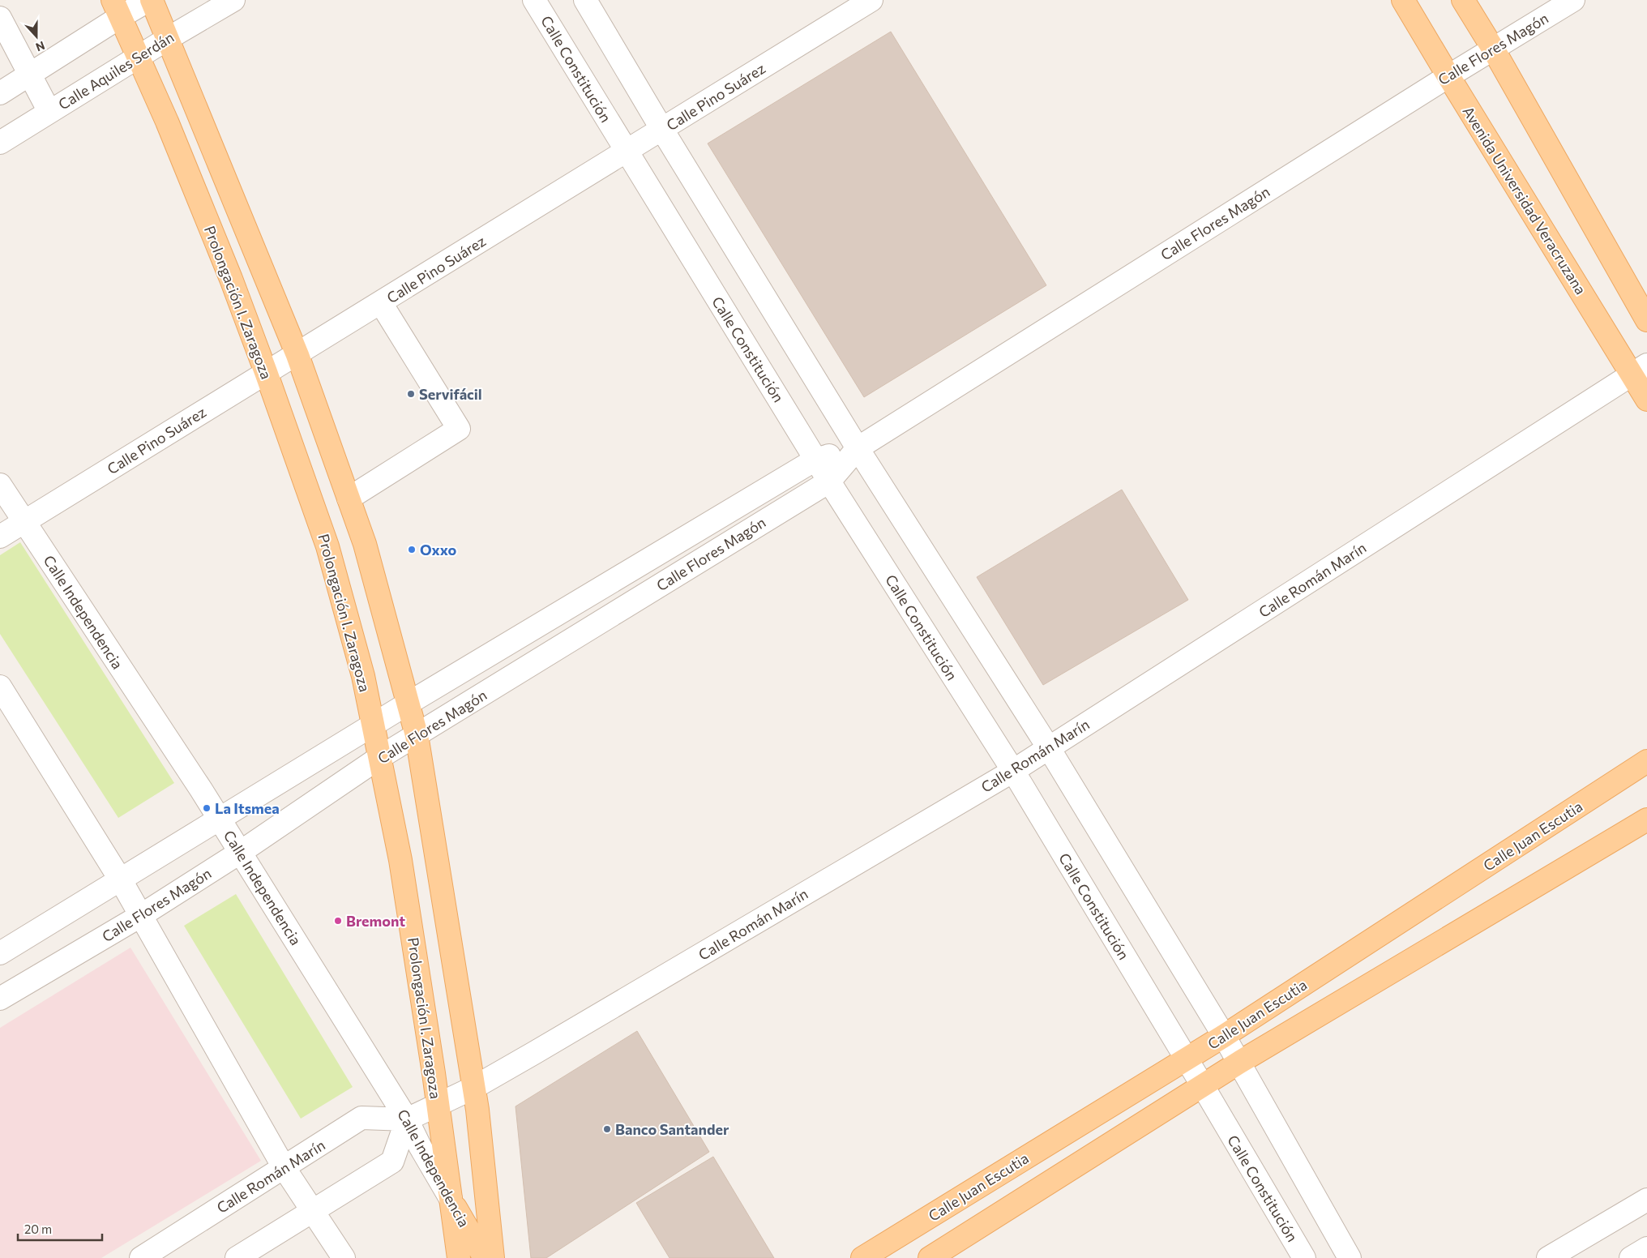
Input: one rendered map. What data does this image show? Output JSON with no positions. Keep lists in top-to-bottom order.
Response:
{
  "streets": {
    "main road": [
      "Avenida Universidad Veracruzana",
      "Prolongación I. Zaragoza",
      "Calle Independencia",
      "Calle Juan Escutia"
    ],
    "street": [
      "Calle Flores Magón",
      "Calle Constitución",
      "Calle Aquiles Serdán",
      "Calle Pino Suárez",
      "Calle Román Marín"
    ]
  },
  "crossings": [
    ["Calle Flores Magón", "Calle Constitución"],
    ["Calle Flores Magón", "Avenida Universidad Veracruzana"],
    ["Calle Flores Magón", "Prolongación I. Zaragoza"],
    ["Calle Flores Magón", "Calle Independencia"],
    ["Calle Constitución", "Calle Pino Suárez"],
    ["Calle Constitución", "Calle Román Marín"],
    ["Calle Constitución", "Calle Juan Escutia"],
    ["Calle Aquiles Serdán", "Prolongación I. Zaragoza"],
    ["Calle Pino Suárez", "Prolongación I. Zaragoza"],
    ["Calle Pino Suárez", "Calle Independencia"],
    ["Avenida Universidad Veracruzana", "Calle Román Marín"],
    ["Prolongación I. Zaragoza", "Calle Román Marín"],
    ["Prolongación I. Zaragoza", "Calle Independencia"],
    ["Calle Román Marín", "Calle Independencia"]
  ],
  "places": [
    "Servifácil",
    "Oxxo",
    "La Itsmea",
    "Bremont",
    "Banco Santander"
  ],
  "scale_bar": "20 m",
  "north": "bottom"
}
